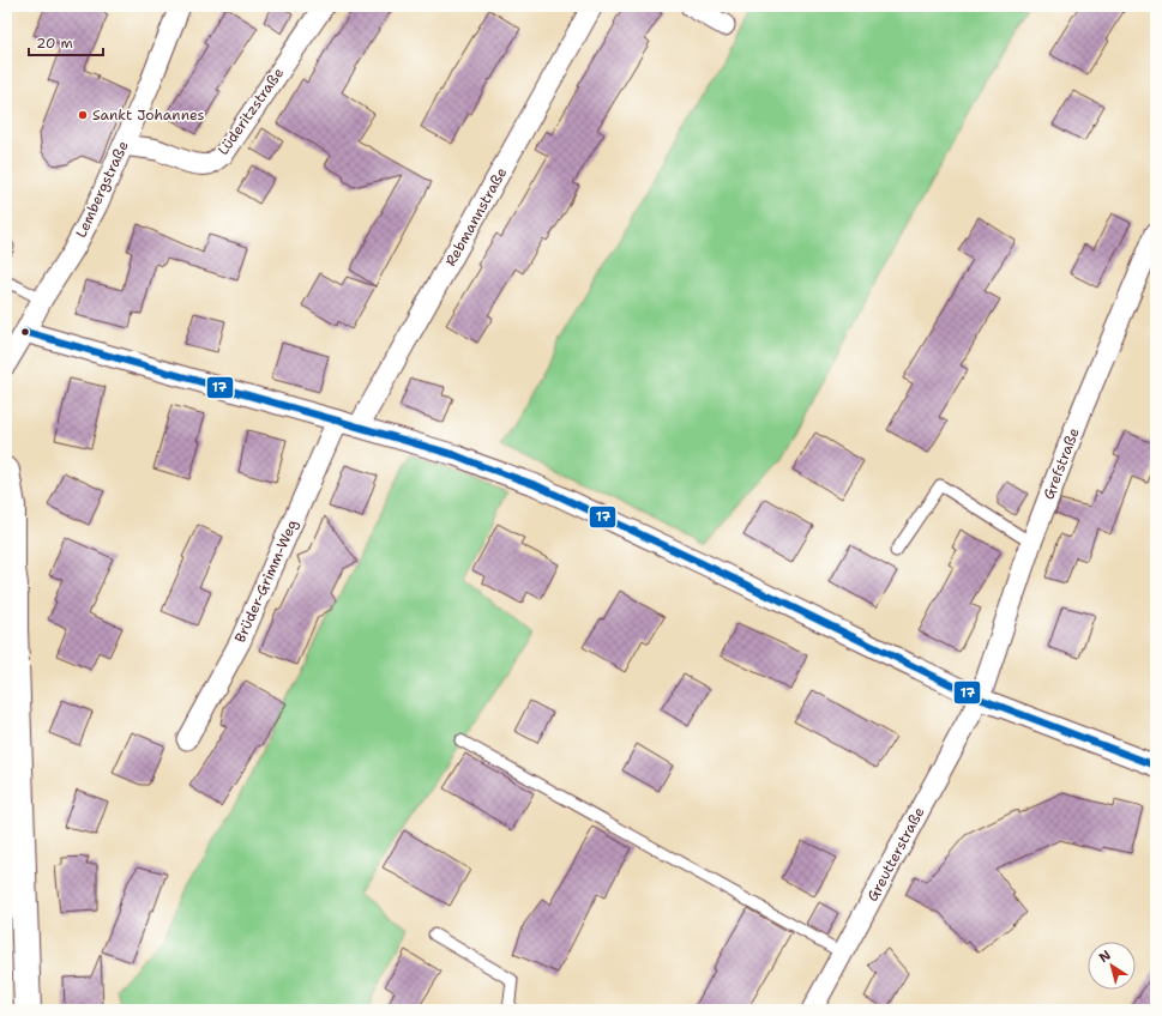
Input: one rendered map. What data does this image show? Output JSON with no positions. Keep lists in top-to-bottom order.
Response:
{
  "streets": {
    "street": [
      "Lüderitzstraße",
      "Lembergstraße",
      "Rebmannstraße",
      "Grefstraße",
      "Brüder-Grimm-Weg",
      "Greutterstraße"
    ]
  },
  "crossings": [
    ["Lüderitzstraße", "Lembergstraße"],
    ["Grefstraße", "Greutterstraße"]
  ],
  "places": ["Sankt Johannes"],
  "lines": ["transit line 17"],
  "scale_bar": "20 m",
  "north": "top left"
}
